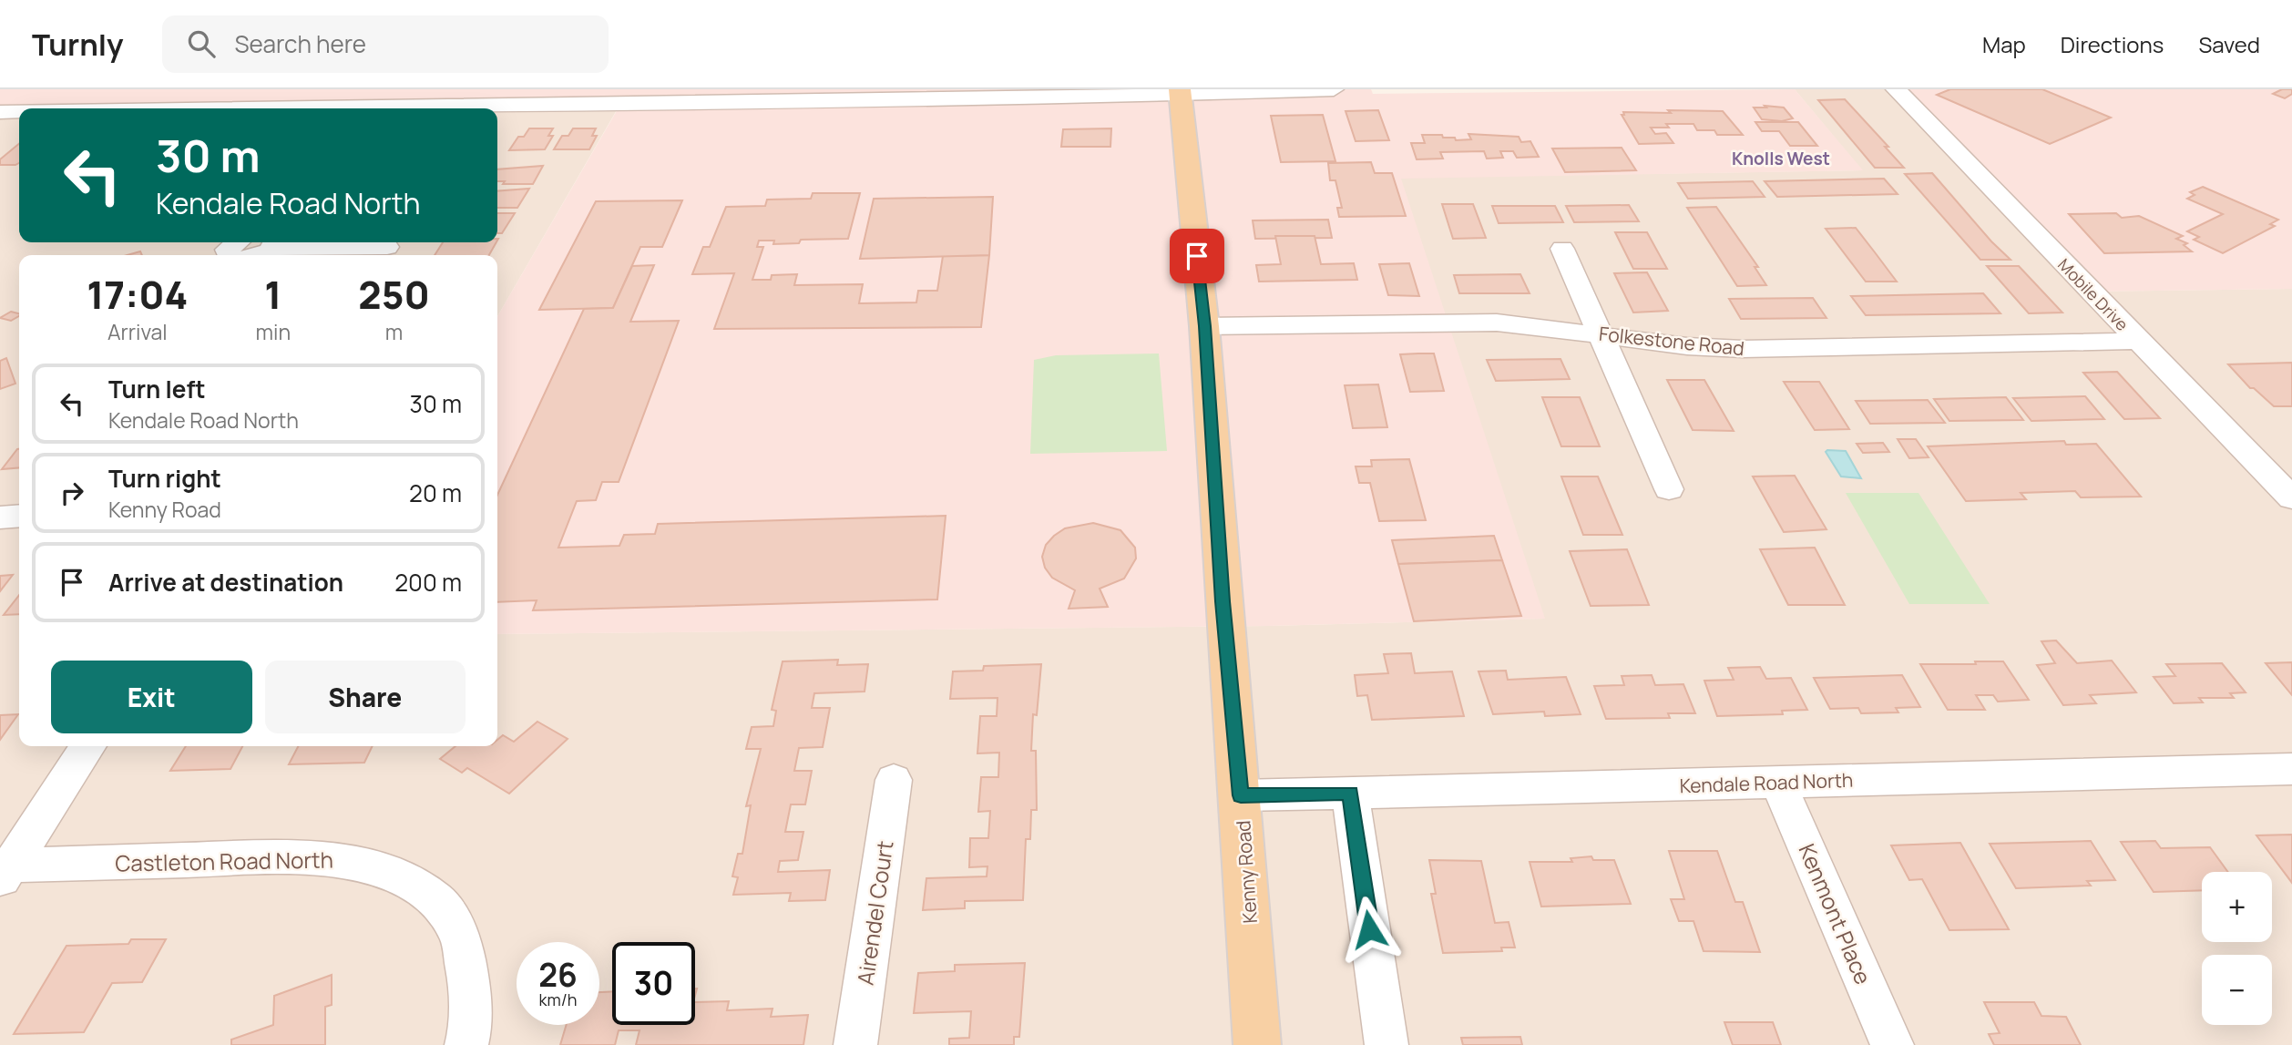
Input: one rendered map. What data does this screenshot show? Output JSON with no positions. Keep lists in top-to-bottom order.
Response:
{
  "streets": {
    "main road": ["Kenny Road"],
    "street": [
      "Mobile Drive",
      "Folkestone Road",
      "Kendale Road North",
      "Castleton Road North",
      "Airendel Court",
      "Kenmont Place"
    ]
  },
  "crossings": [
    ["Mobile Drive", "Folkestone Road"],
    ["Folkestone Road", "Kenny Road"],
    ["Kendale Road North", "Kenny Road"],
    ["Kendale Road North", "Kenmont Place"]
  ],
  "districts": ["Knolls West"],
  "page": {
    "header": "Turnly",
    "search": "Search here",
    "nav": ["Map", "Directions", "Saved"],
    "turn": ["30 m", "Kendale Road North"],
    "eta": [
      "17:04",
      "Arrival",
      "1",
      "min",
      "250",
      "m"
    ],
    "list": [
      {
        "name": "Turn left",
        "note": "Kendale Road North",
        "value": "30 m"
      },
      {
        "name": "Turn right",
        "note": "Kenny Road",
        "value": "20 m"
      },
      {
        "name": "Arrive at destination",
        "value": "200 m"
      }
    ],
    "buttons": ["Exit", "Share"],
    "map_buttons": ["+", "−"],
    "speed": "26 km/h",
    "limit": "30"
  }
}
